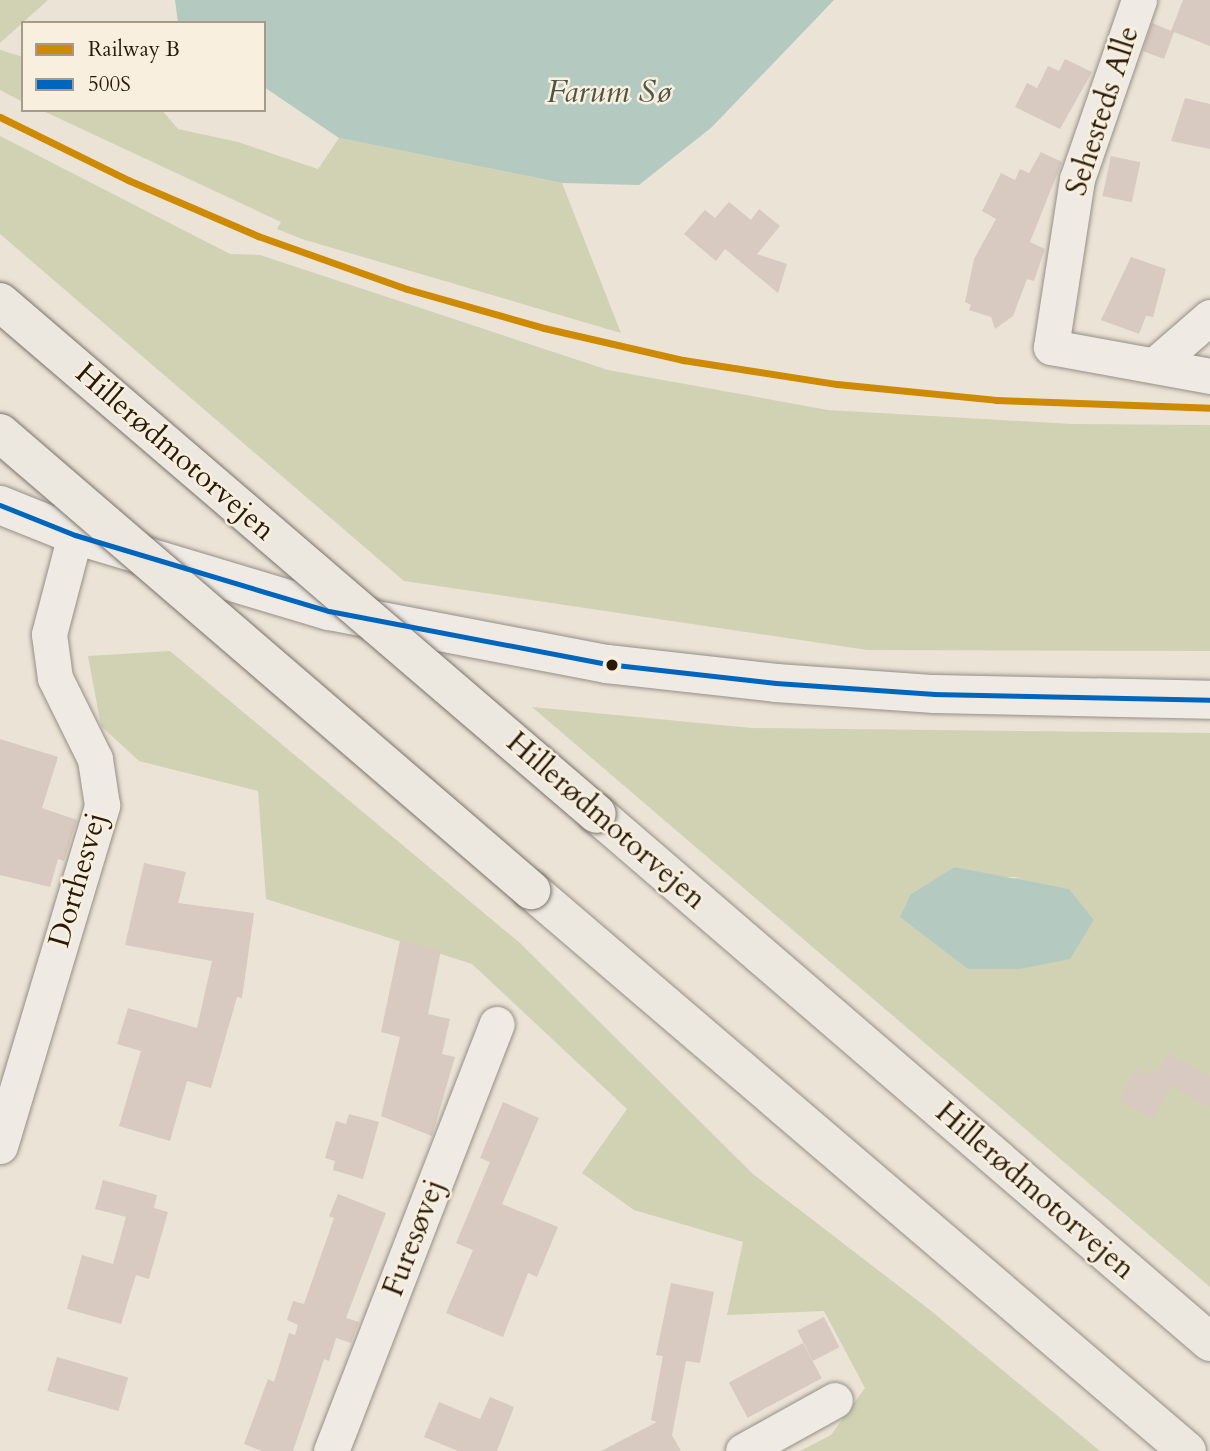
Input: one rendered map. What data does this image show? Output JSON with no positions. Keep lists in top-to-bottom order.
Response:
{
  "streets": {
    "highway": ["Hillerødmotorvejen"],
    "street": ["Sehesteds Alle", "Dorthesvej", "Furesøvej"]
  },
  "water": ["Farum Sø"],
  "lines": ["rail line B", "transit line 500S"],
  "legend": ["Railway B", "500S"]
}
